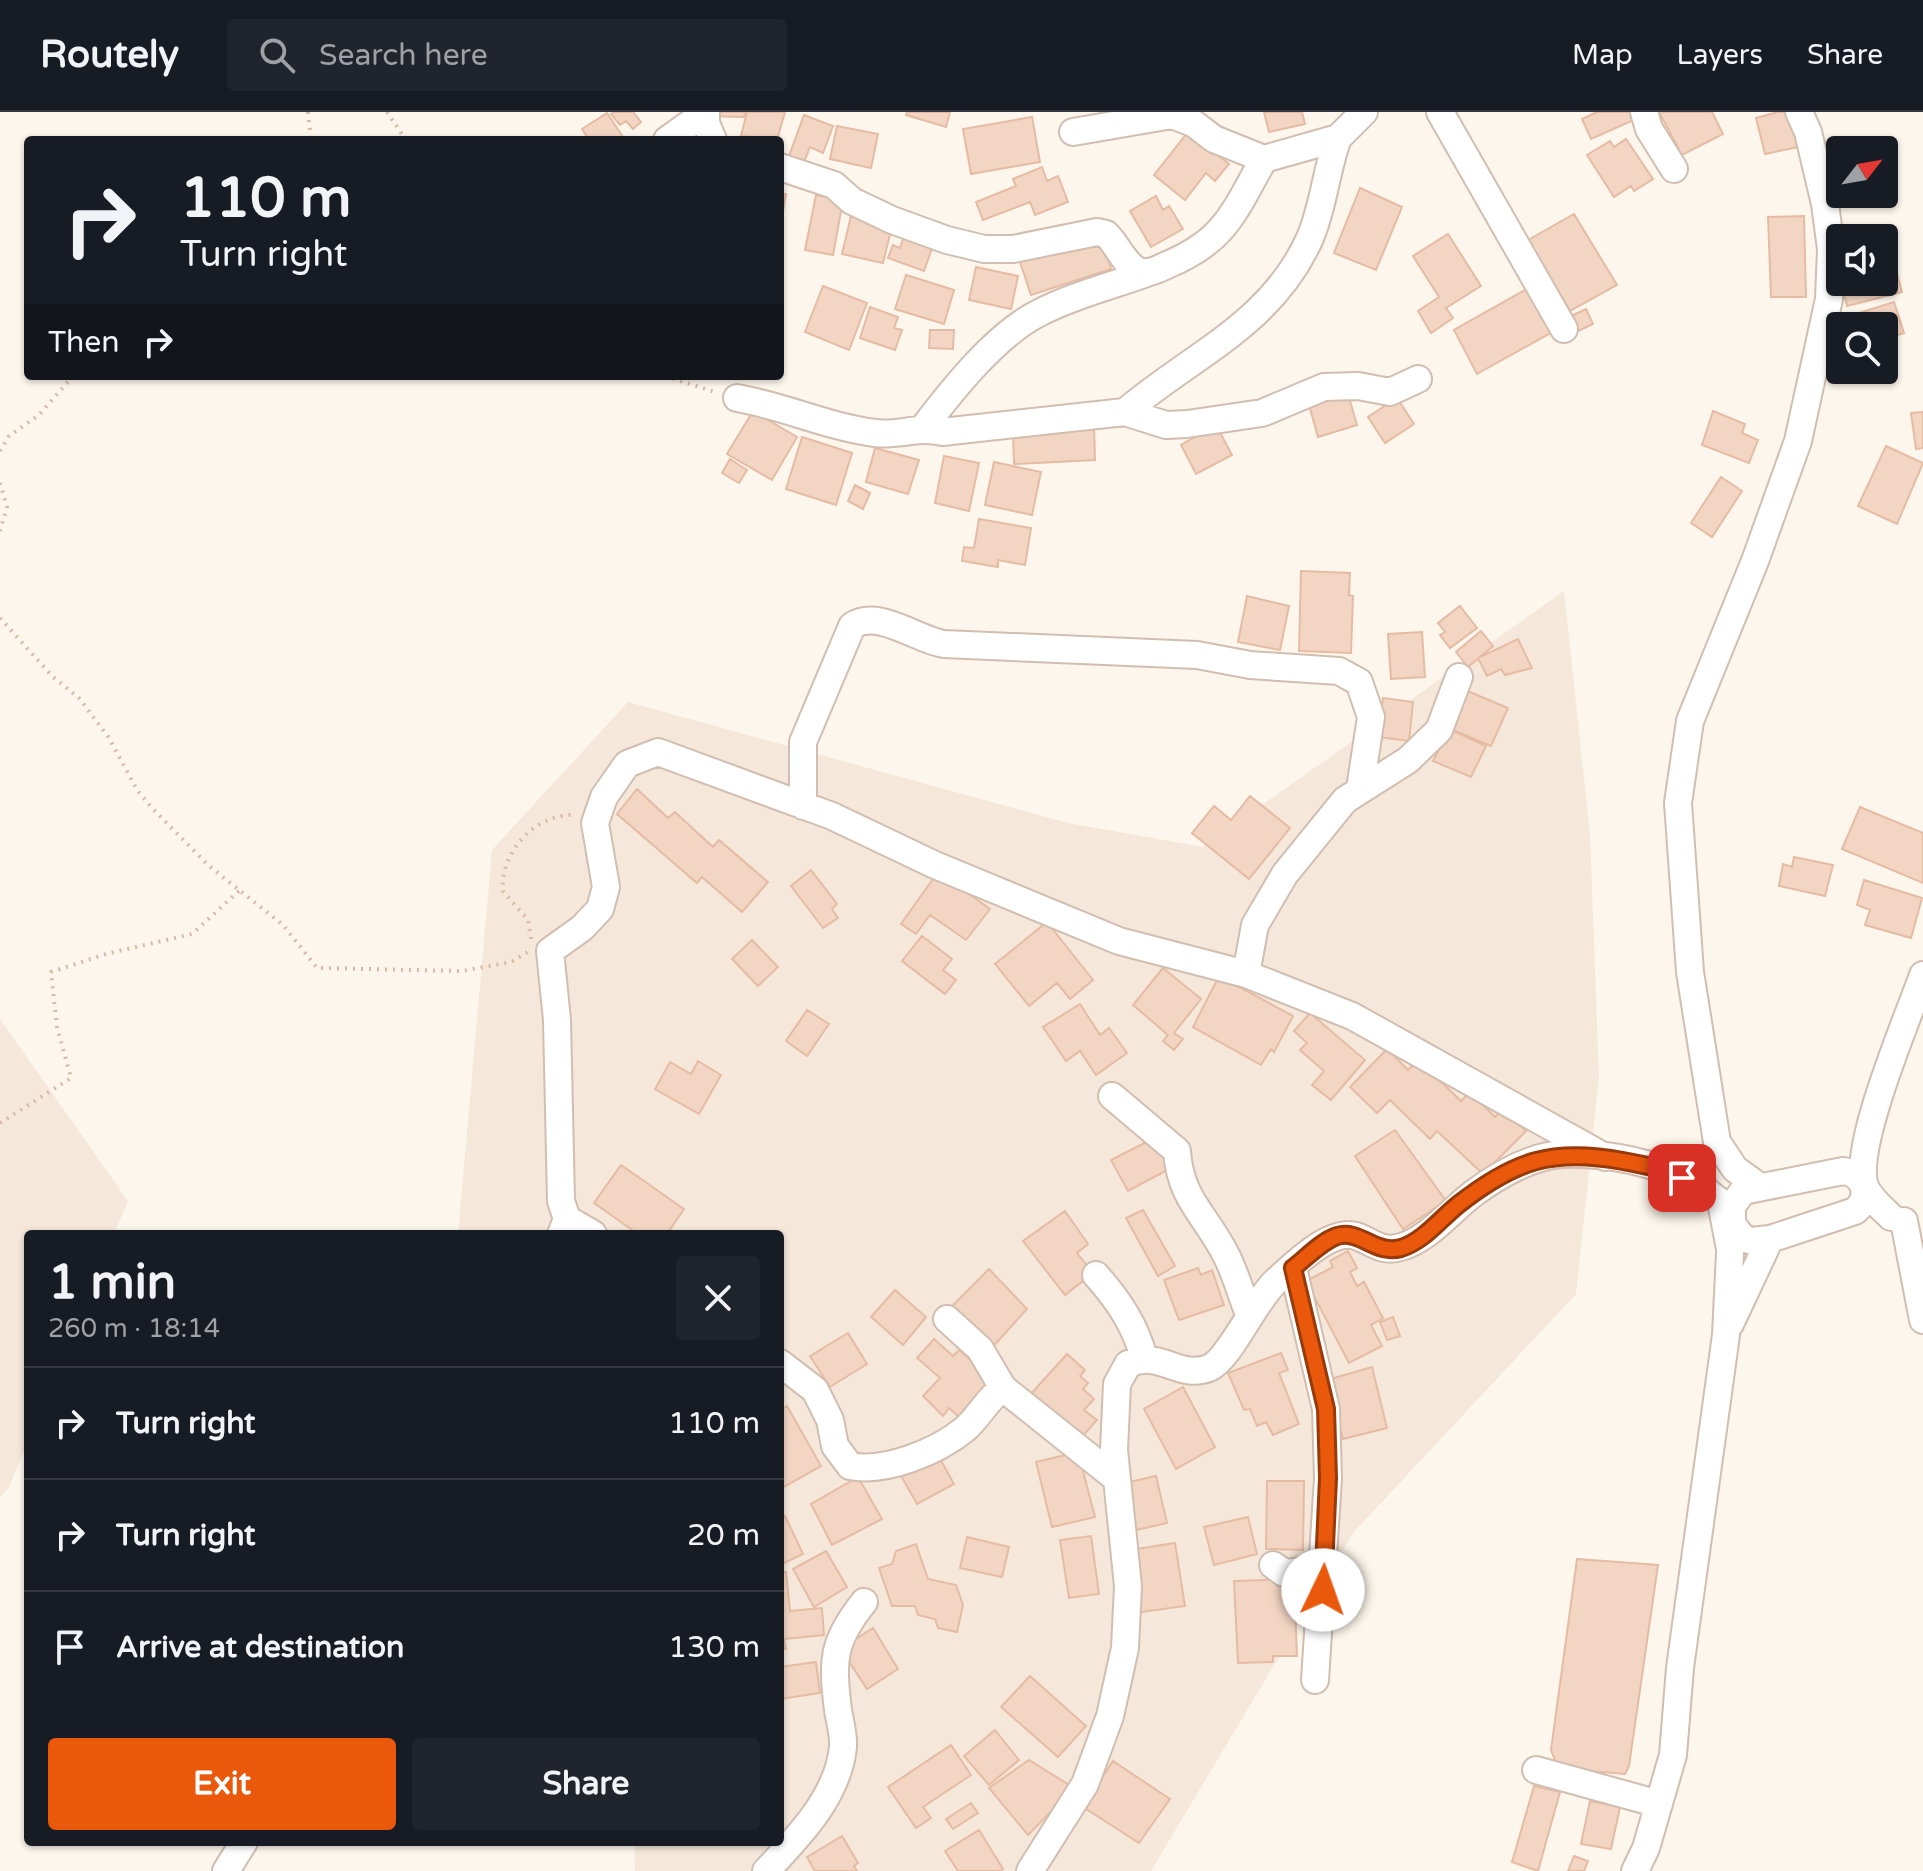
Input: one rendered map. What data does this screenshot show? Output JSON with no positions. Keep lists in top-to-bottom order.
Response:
{
  "north": "top right",
  "page": {
    "header": "Routely",
    "search": "Search here",
    "nav": ["Map", "Layers", "Share"],
    "turn": ["110 m", "Turn right"],
    "then": "Then",
    "heading": ["1 min", "260 m · 18:14"],
    "list": [
      {
        "name": "Turn right",
        "value": "110 m"
      },
      {
        "name": "Turn right",
        "value": "20 m"
      },
      {
        "name": "Arrive at destination",
        "value": "130 m"
      }
    ],
    "buttons": ["Exit", "Share"]
  }
}
